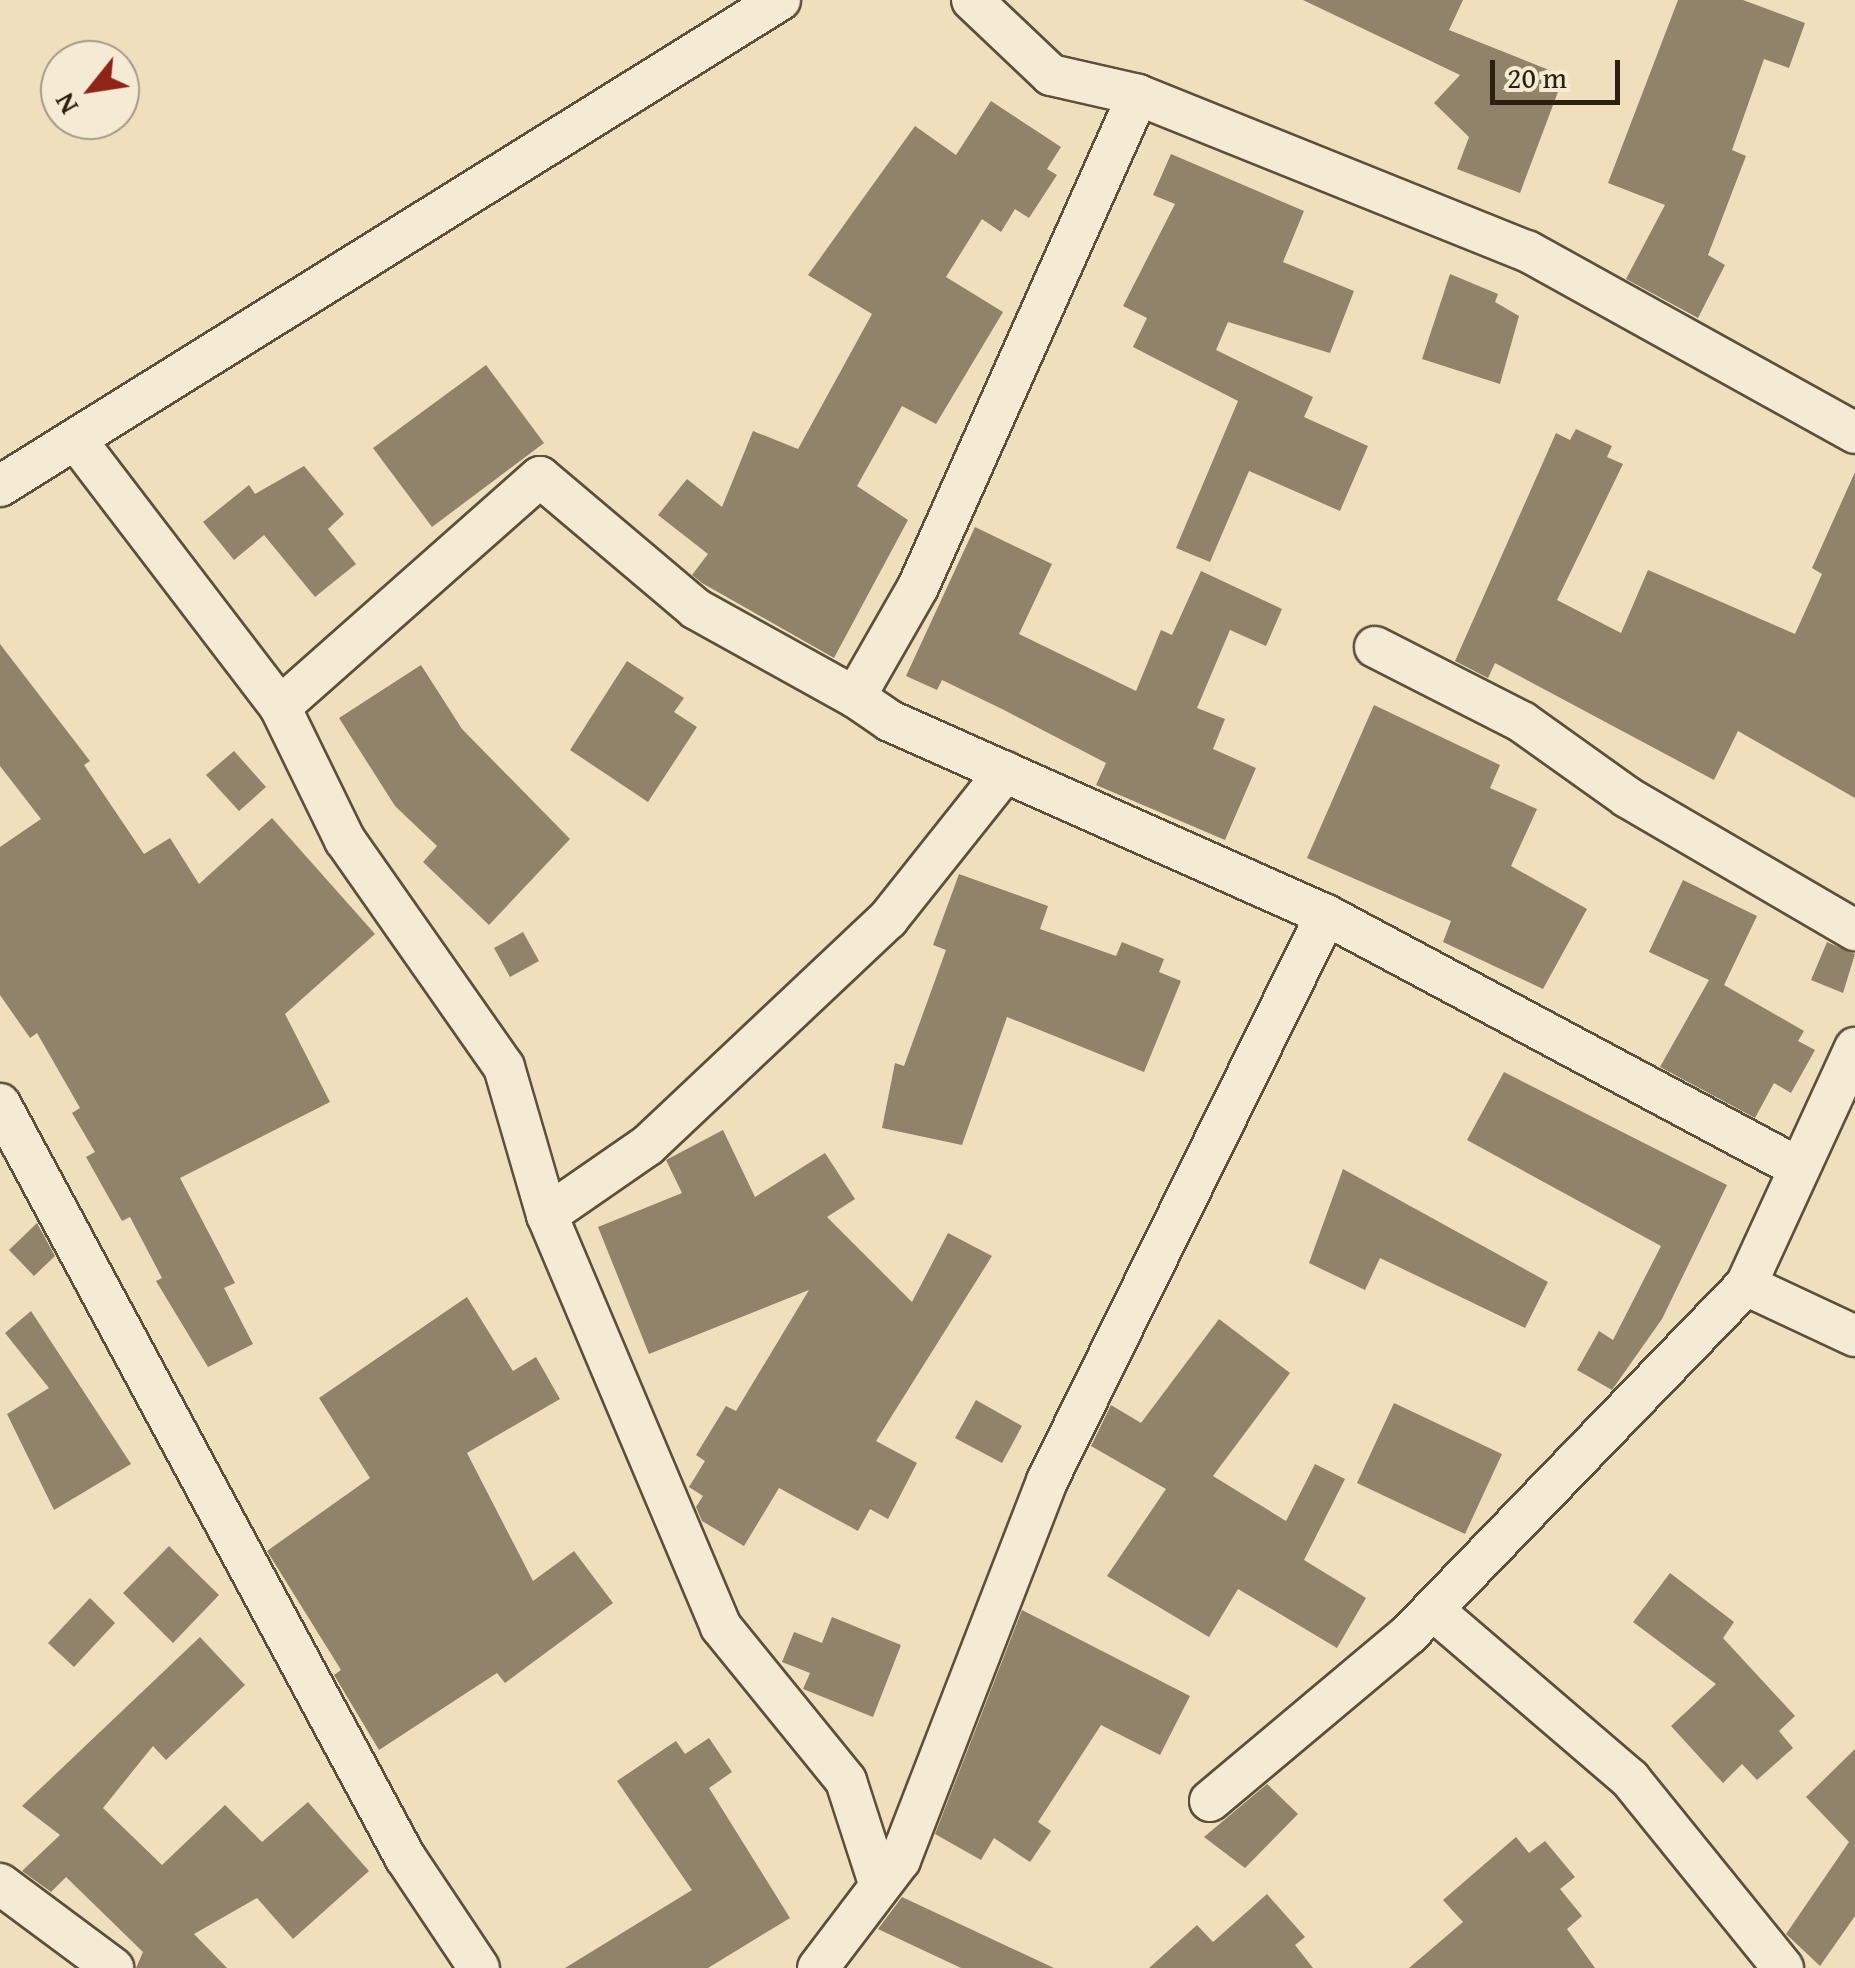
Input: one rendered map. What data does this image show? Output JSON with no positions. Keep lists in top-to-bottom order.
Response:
{
  "scale_bar": "20 m",
  "north": "bottom left"
}
